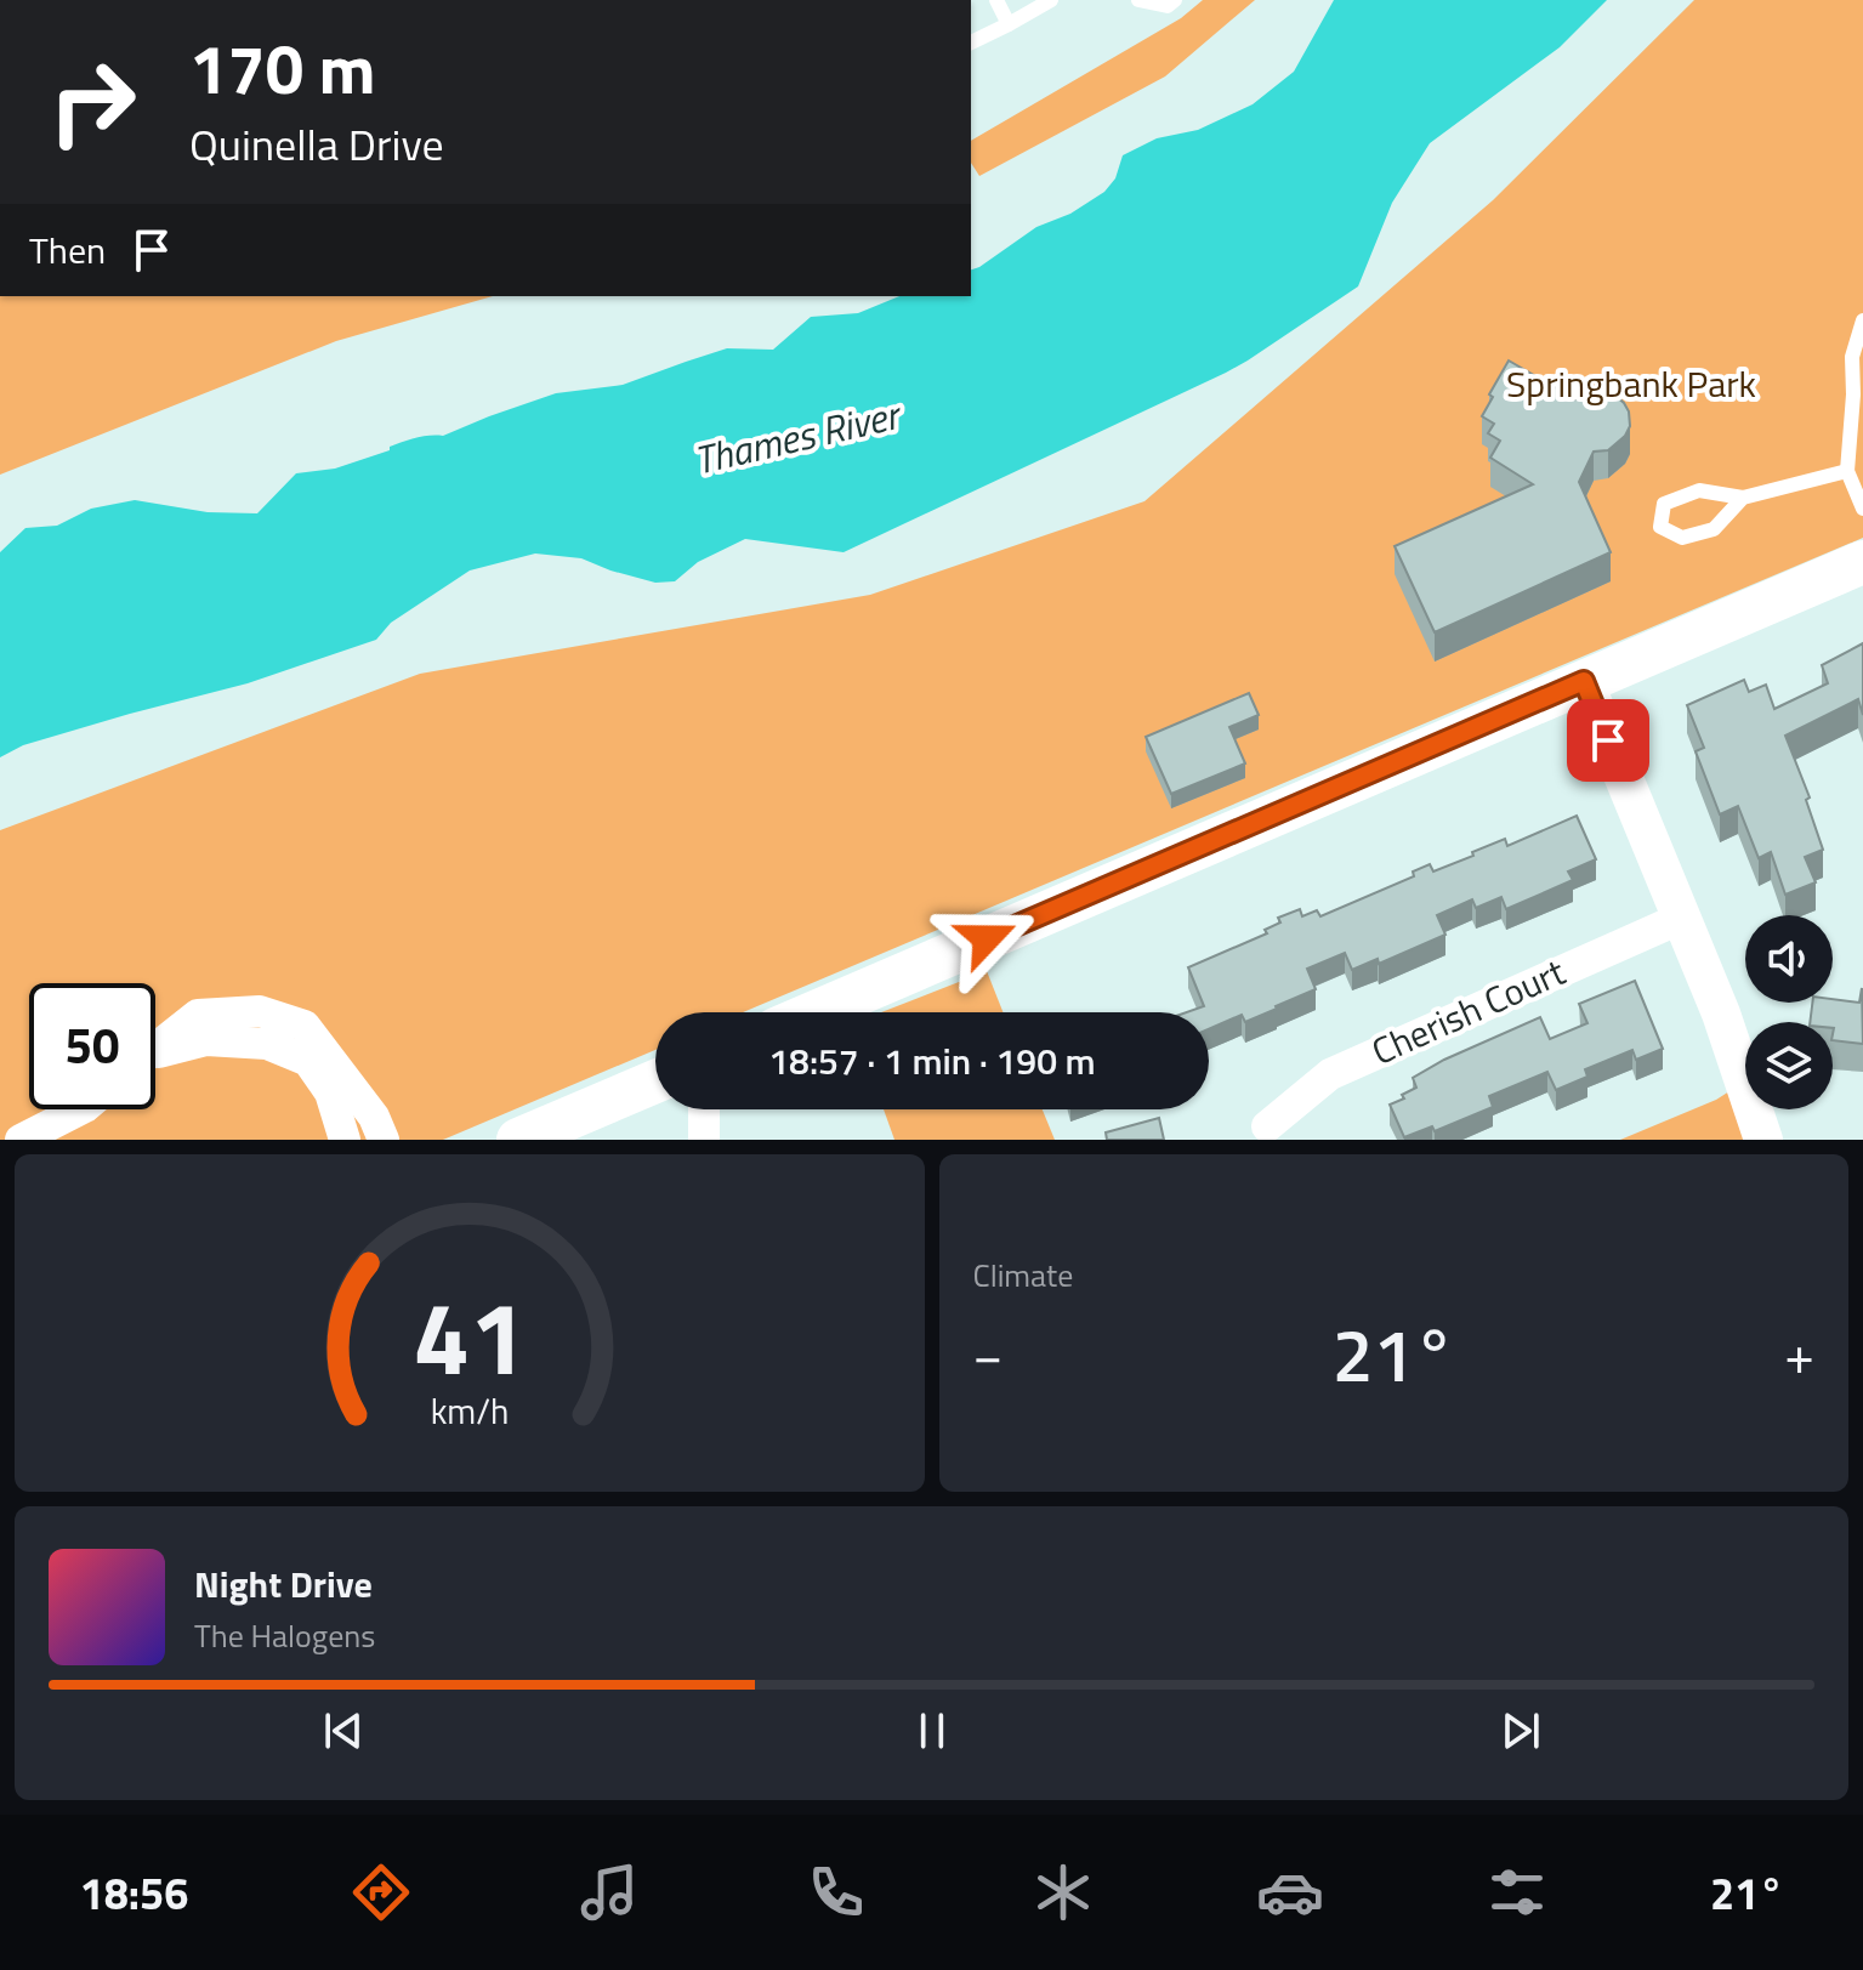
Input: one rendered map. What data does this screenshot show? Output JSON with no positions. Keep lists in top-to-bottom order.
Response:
{
  "streets": {
    "street": ["Cherish Court"]
  },
  "water": ["Thames River"],
  "parks": ["Springbank Park"],
  "page": {
    "turn": ["170 m", "Quinella Drive"],
    "then": "Then",
    "limit": "50",
    "trip": "18:57 · 1 min · 190 m",
    "tile": "Climate",
    "heat": ["−", "21°", "+"],
    "song": ["Night Drive", "The Halogens"],
    "tabs": ["18:56", "21°"],
    "gauge": ["41", "km/h"]
  }
}
